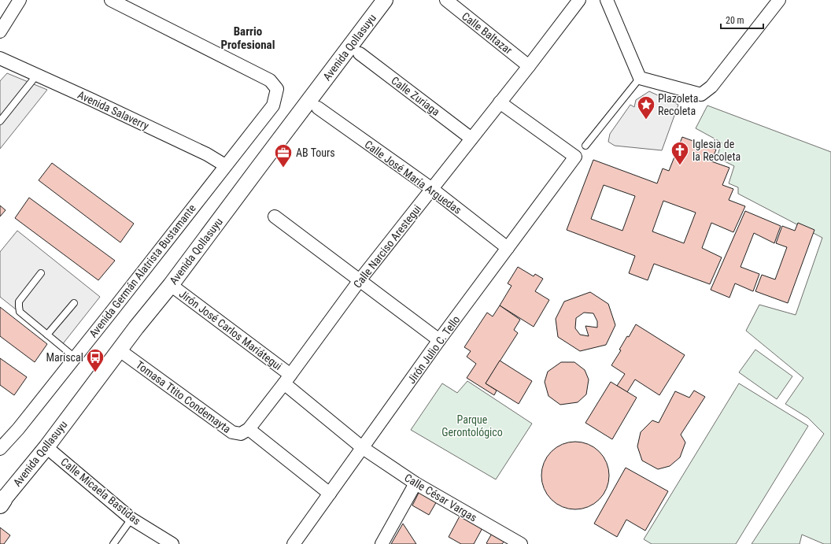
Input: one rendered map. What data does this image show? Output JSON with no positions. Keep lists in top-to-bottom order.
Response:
{
  "streets": {
    "street": [
      "Calle Baltazar",
      "Avenida Qollasuyu",
      "Calle Zuriaga",
      "Avenida Salaverry",
      "Calle José María Arguedas",
      "Calle Narciso Arestegui",
      "Avenida Germán Alatrista Bustamante",
      "Jirón José Carlos Mariátegui",
      "Jirón Julio C. Tello",
      "Tomasa Ttito Condemayta",
      "Calle Micaela Bastidas",
      "Calle César Vargas"
    ]
  },
  "crossings": [
    ["Calle Baltazar", "Calle Narciso Arestegui"],
    ["Avenida Qollasuyu", "Jirón José Carlos Mariátegui"],
    ["Avenida Qollasuyu", "Tomasa Ttito Condemayta"],
    ["Avenida Qollasuyu", "Calle Micaela Bastidas"],
    ["Calle Zuriaga", "Calle Narciso Arestegui"],
    ["Avenida Salaverry", "Avenida Germán Alatrista Bustamante"],
    ["Calle José María Arguedas", "Calle Narciso Arestegui"],
    ["Calle José María Arguedas", "Jirón Julio C. Tello"],
    ["Calle Narciso Arestegui", "Jirón José Carlos Mariátegui"],
    ["Calle Narciso Arestegui", "Jirón Julio C. Tello"],
    ["Calle Narciso Arestegui", "Tomasa Ttito Condemayta"],
    ["Jirón José Carlos Mariátegui", "Jirón Julio C. Tello"],
    ["Jirón José Carlos Mariátegui", "Calle César Vargas"],
    ["Jirón Julio C. Tello", "Calle César Vargas"]
  ],
  "districts": ["Barrio Profesional"],
  "parks": ["Parque Gerontológico"],
  "places": {
    "place": ["Plazoleta Recoleta"],
    "church": ["Iglesia de la Recoleta"],
    "office": ["AB Tours"],
    "bus stop": ["Mariscal"]
  },
  "scale_bar": "20 m"
}
